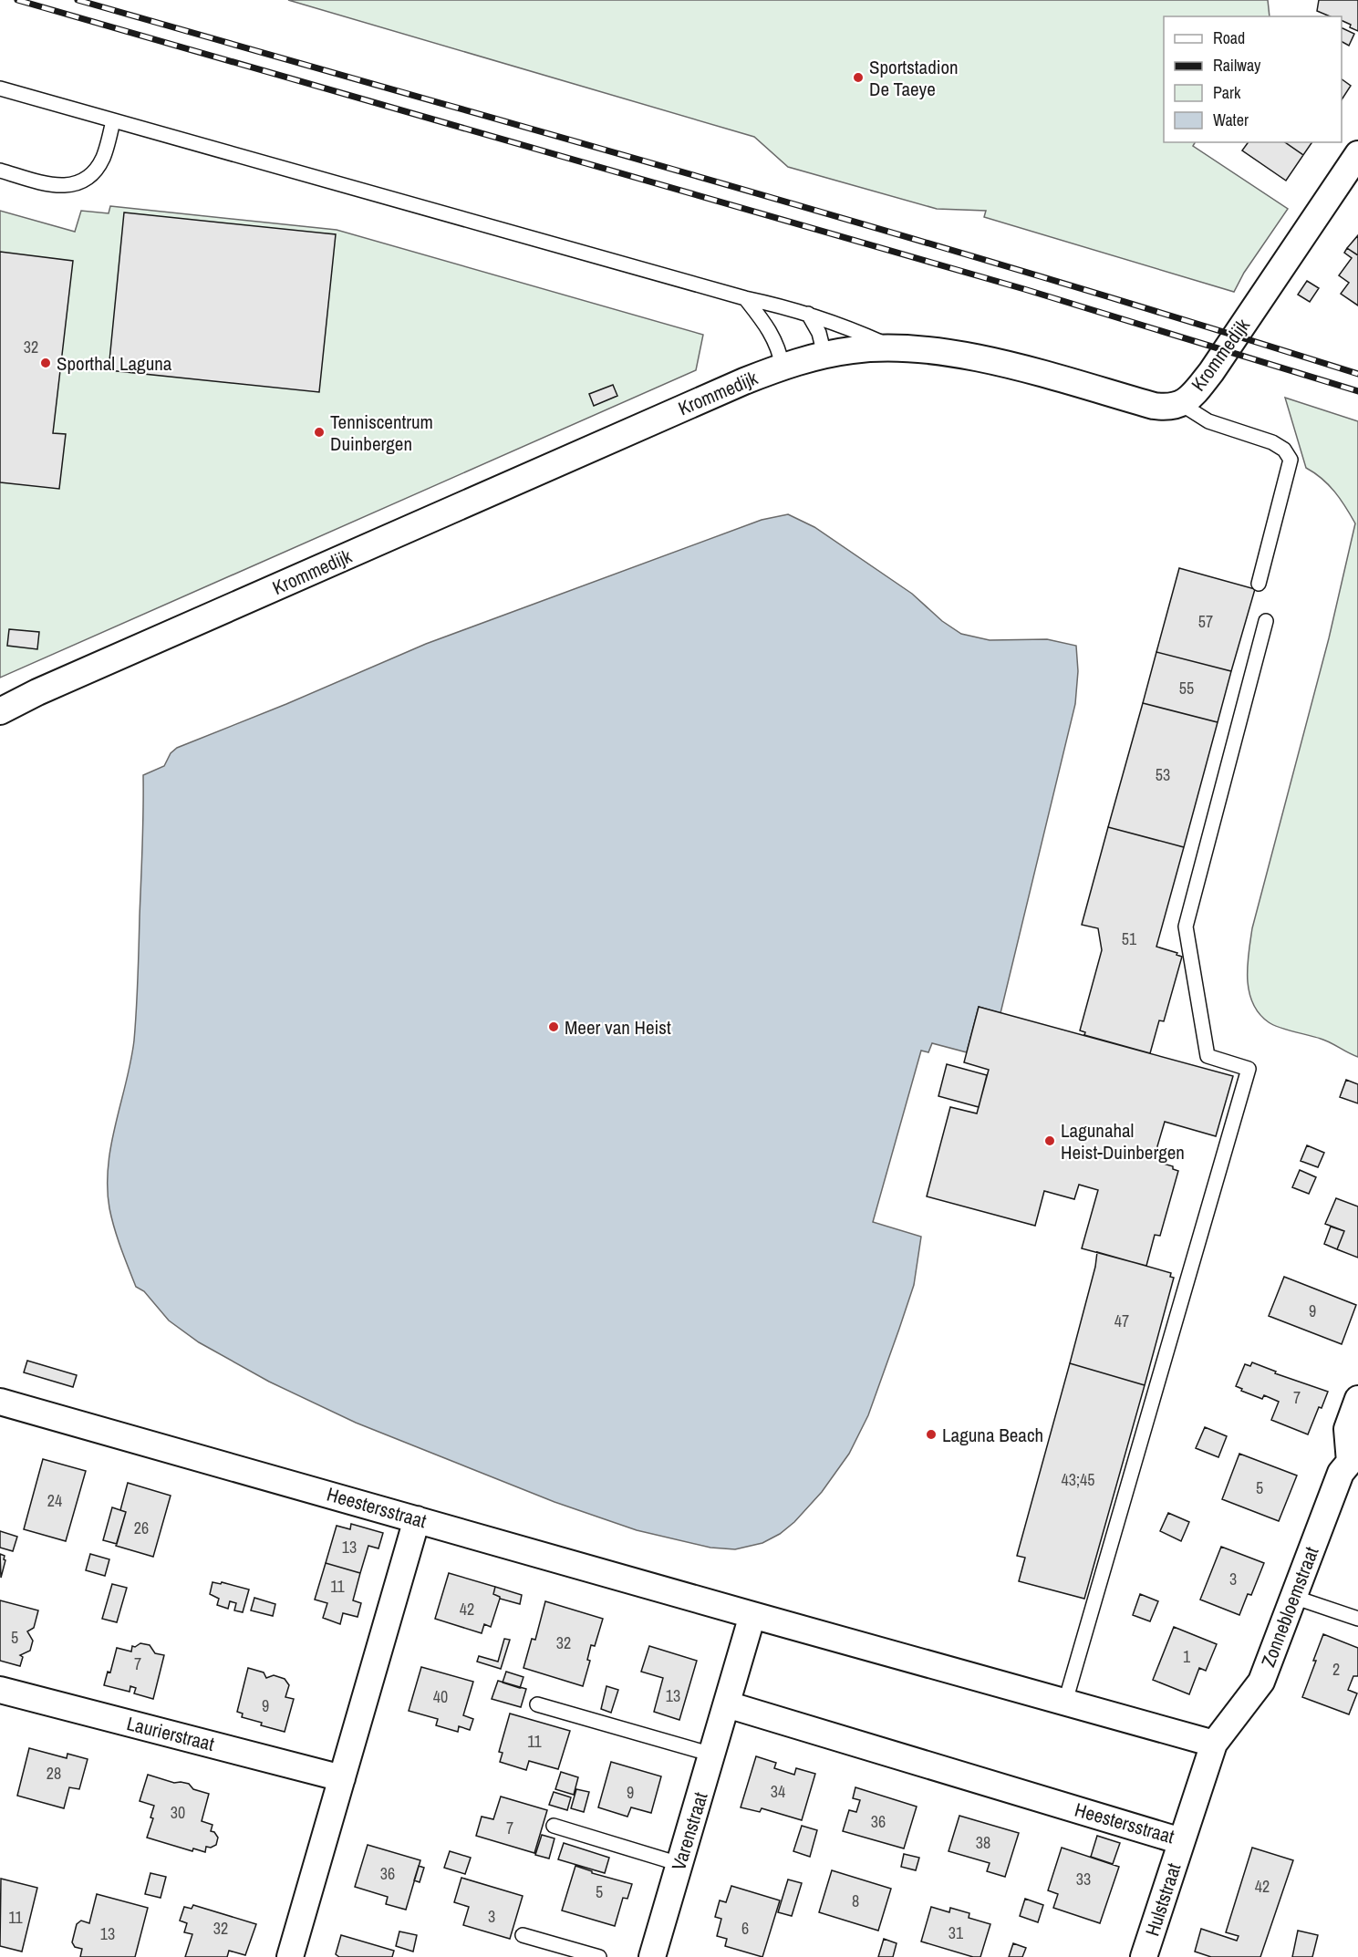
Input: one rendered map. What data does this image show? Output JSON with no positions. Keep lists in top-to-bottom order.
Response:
{
  "streets": {
    "street": [
      "Krommedijk",
      "Heestersstraat",
      "Zonnebloemstraat",
      "Laurierstraat",
      "Varenstraat",
      "Hulststraat"
    ]
  },
  "crossings": [
    ["Heestersstraat", "Zonnebloemstraat"],
    ["Heestersstraat", "Varenstraat"],
    ["Heestersstraat", "Hulststraat"]
  ],
  "places": [
    "Sportstadion De Taeye",
    "Sporthal Laguna",
    "Tenniscentrum Duinbergen",
    "Meer van Heist",
    "Lagunahal Heist-Duinbergen",
    "Laguna Beach"
  ],
  "house_numbers": [
    "32",
    "57",
    "55",
    "53",
    "51",
    "9",
    "47",
    "7",
    "43;45",
    "5",
    "24",
    "26",
    "13",
    "3",
    "11",
    "42",
    "5",
    "32",
    "1",
    "7",
    "2",
    "13",
    "40",
    "9",
    "11",
    "28",
    "34",
    "9",
    "30",
    "36",
    "7",
    "38",
    "36",
    "33",
    "42",
    "5",
    "8",
    "3",
    "11",
    "32",
    "6",
    "31",
    "13"
  ],
  "legend": [
    "Road",
    "Railway",
    "Park",
    "Water"
  ]
}
